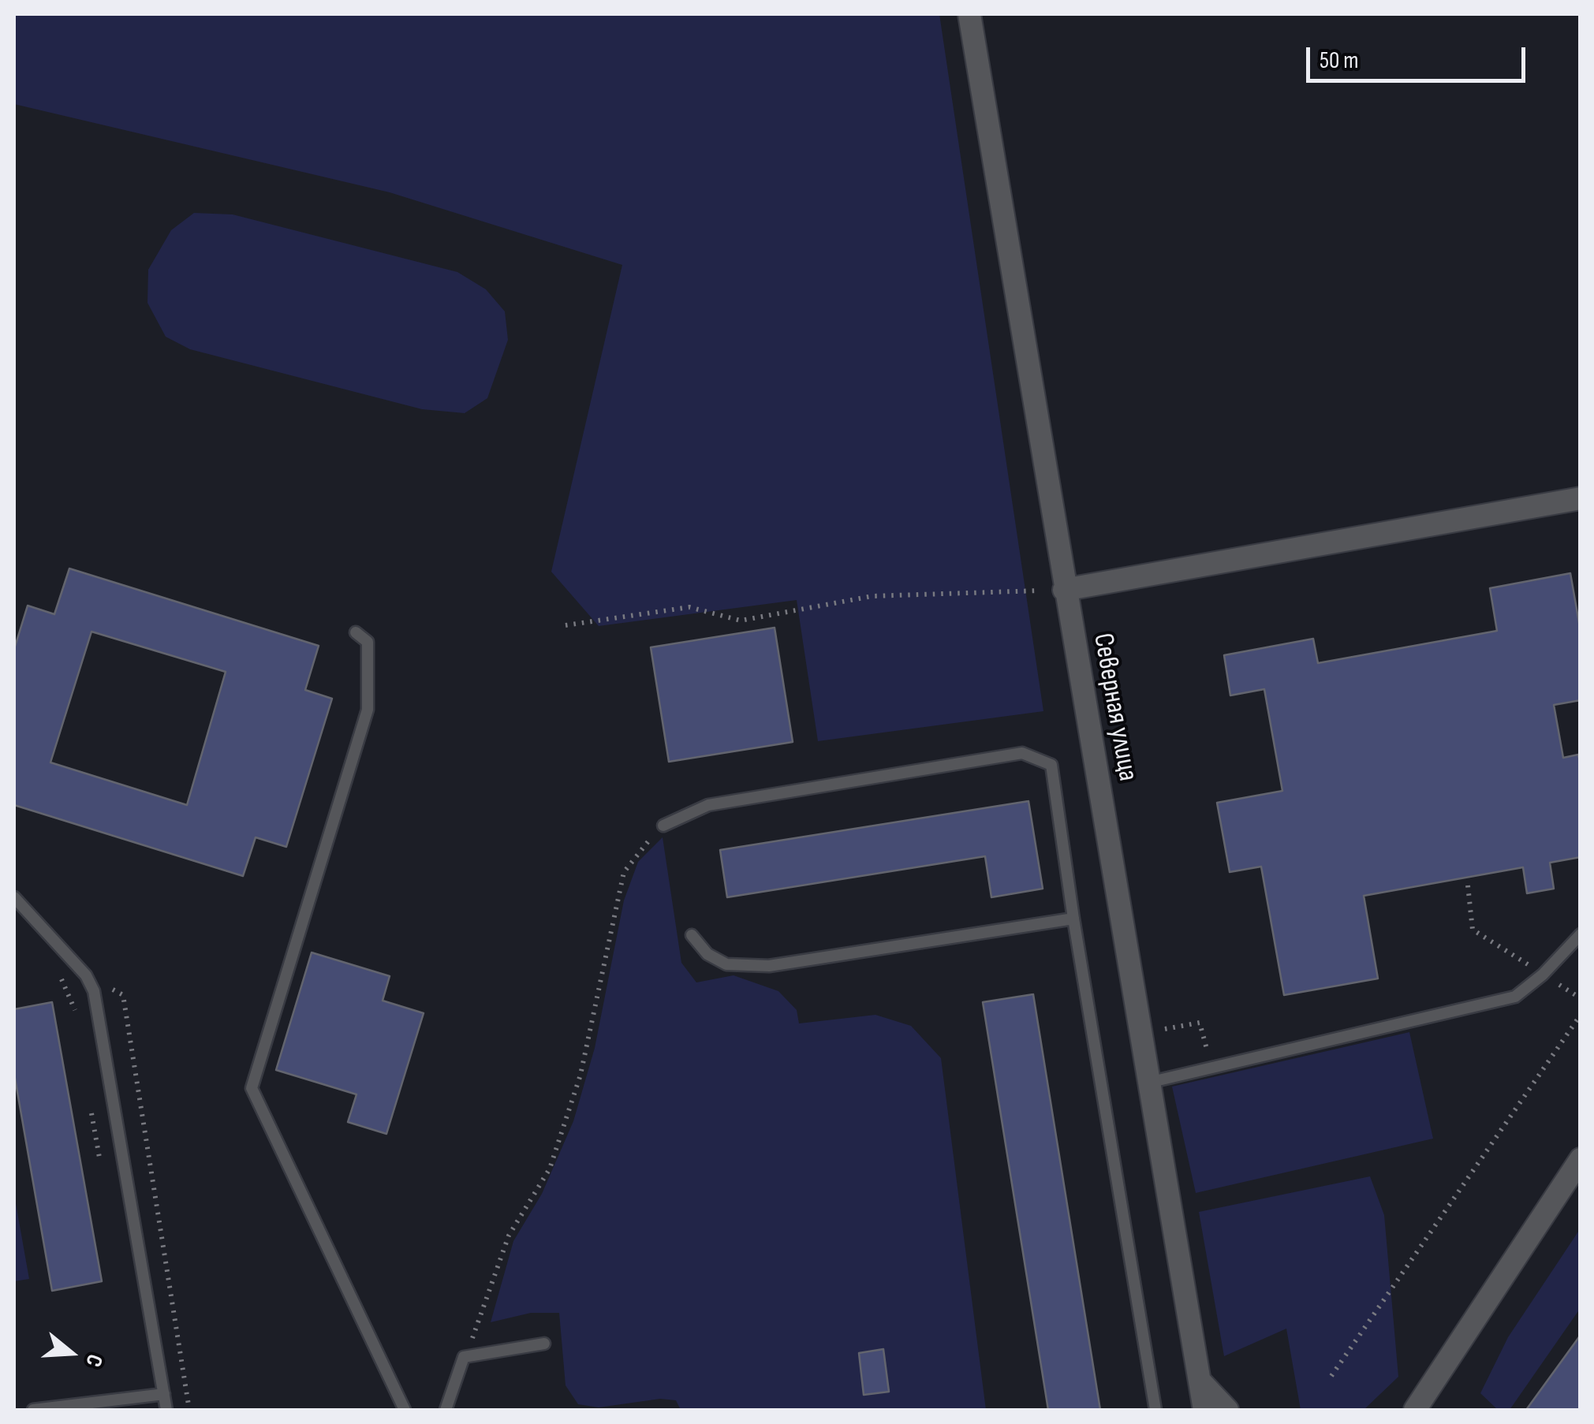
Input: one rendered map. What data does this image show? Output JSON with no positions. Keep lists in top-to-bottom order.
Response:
{
  "streets": {
    "street": ["Северная улица"]
  },
  "scale_bar": "50 m",
  "north": "right"
}
